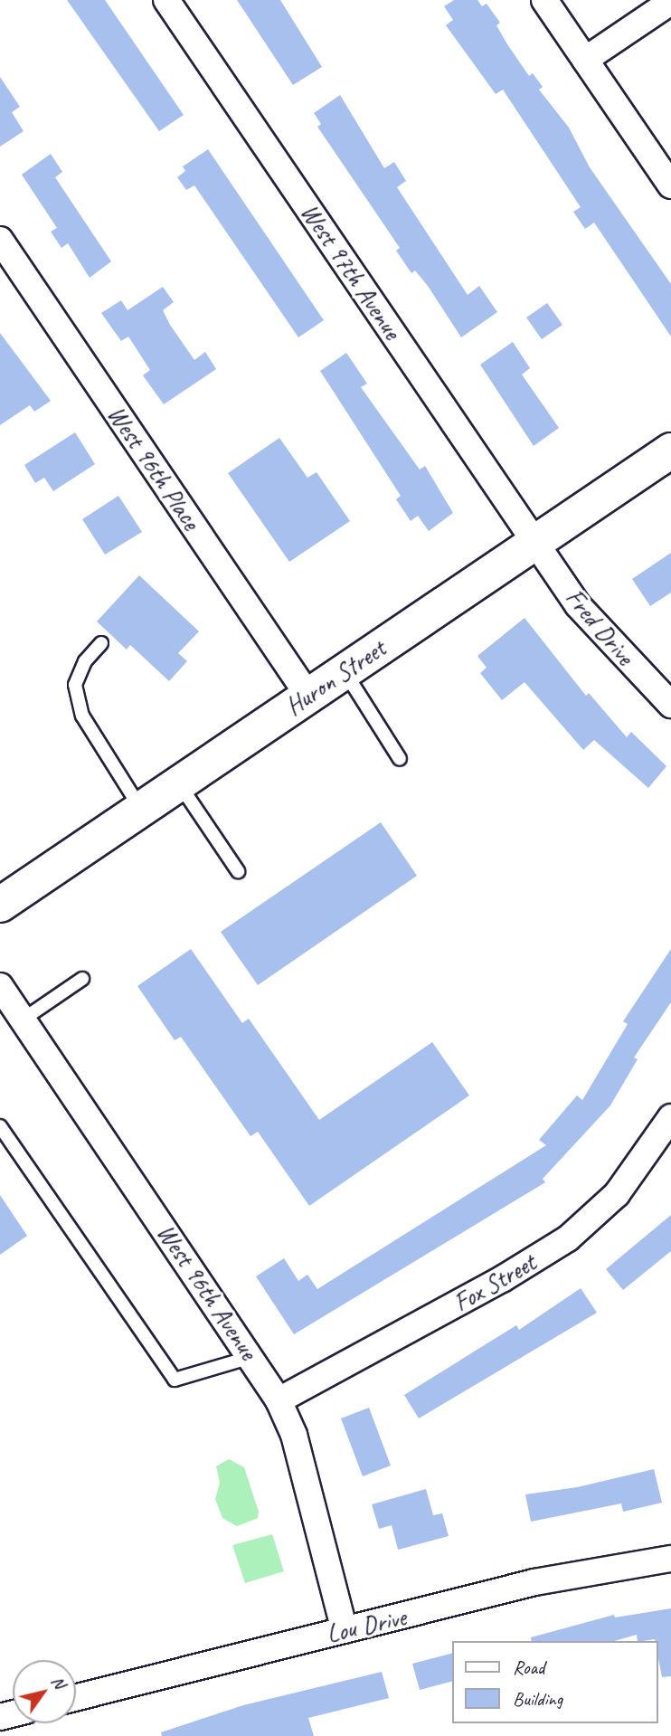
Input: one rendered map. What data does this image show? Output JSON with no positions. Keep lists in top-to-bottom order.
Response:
{
  "streets": {
    "main road": ["Huron Street"],
    "street": [
      "West 97th Avenue",
      "West 96th Place",
      "Fred Drive",
      "Fox Street",
      "West 96th Avenue",
      "Lou Drive"
    ]
  },
  "crossings": [
    ["West 97th Avenue", "Fred Drive"],
    ["West 97th Avenue", "Huron Street"],
    ["West 96th Place", "Huron Street"],
    ["Fred Drive", "Huron Street"],
    ["Fox Street", "West 96th Avenue"],
    ["West 96th Avenue", "Lou Drive"]
  ],
  "legend": ["Road", "Building"],
  "north": "top right"
}
